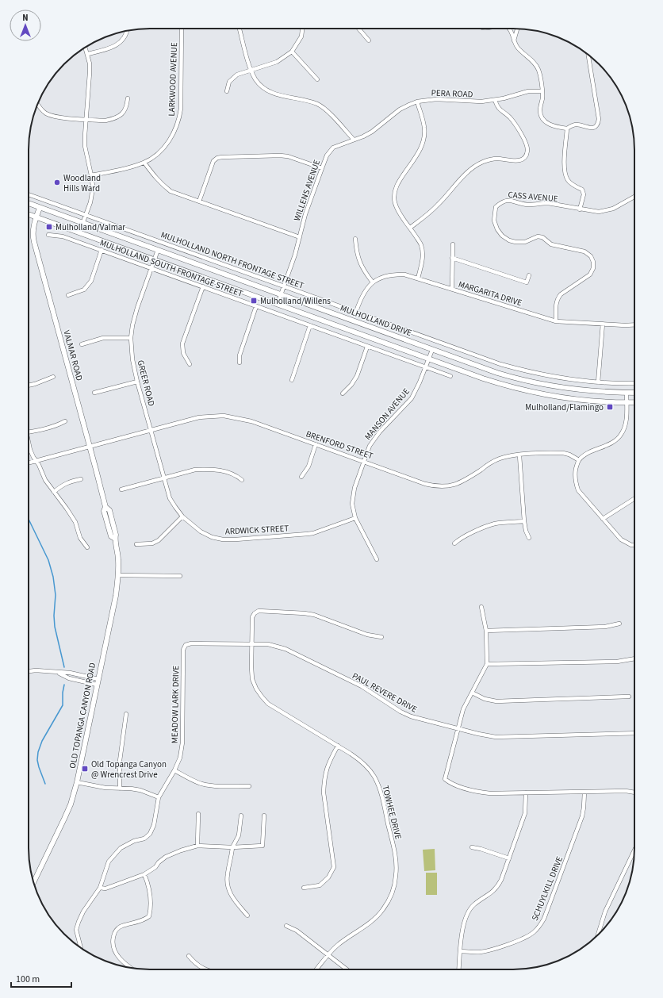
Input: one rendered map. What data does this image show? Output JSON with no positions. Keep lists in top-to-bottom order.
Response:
{
  "streets": {
    "main road": ["MULHOLLAND DRIVE", "VALMAR ROAD", "OLD TOPANGA CANYON ROAD"],
    "street": [
      "LARKWOOD AVENUE",
      "PERA ROAD",
      "WILLENS AVENUE",
      "CASS AVENUE",
      "MULHOLLAND NORTH FRONTAGE STREET",
      "MULHOLLAND SOUTH FRONTAGE STREET",
      "MARGARITA DRIVE",
      "GREER ROAD",
      "MANSON AVENUE",
      "BRENFORD STREET",
      "ARDWICK STREET",
      "PAUL REVERE DRIVE",
      "MEADOW LARK DRIVE",
      "TOWHEE DRIVE",
      "SCHUYLKILL DRIVE"
    ]
  },
  "crossings": [
    ["PERA ROAD", "WILLENS AVENUE"],
    ["WILLENS AVENUE", "MULHOLLAND NORTH FRONTAGE STREET"],
    ["WILLENS AVENUE", "MULHOLLAND DRIVE"],
    ["CASS AVENUE", "MARGARITA DRIVE"],
    ["MULHOLLAND NORTH FRONTAGE STREET", "MARGARITA DRIVE"],
    ["MULHOLLAND SOUTH FRONTAGE STREET", "GREER ROAD"],
    ["MULHOLLAND SOUTH FRONTAGE STREET", "MANSON AVENUE"],
    ["MULHOLLAND DRIVE", "VALMAR ROAD"],
    ["MULHOLLAND DRIVE", "GREER ROAD"],
    ["MULHOLLAND DRIVE", "MANSON AVENUE"],
    ["VALMAR ROAD", "BRENFORD STREET"],
    ["VALMAR ROAD", "OLD TOPANGA CANYON ROAD"],
    ["GREER ROAD", "BRENFORD STREET"],
    ["GREER ROAD", "ARDWICK STREET"],
    ["MANSON AVENUE", "BRENFORD STREET"],
    ["MANSON AVENUE", "ARDWICK STREET"],
    ["PAUL REVERE DRIVE", "MEADOW LARK DRIVE"],
    ["PAUL REVERE DRIVE", "TOWHEE DRIVE"]
  ],
  "places": {
    "other": ["Woodland Hills Ward"],
    "transit": [
      "Mulholland/Valmar",
      "Mulholland/Willens",
      "Mulholland/Flamingo",
      "Old Topanga Canyon @ Wrencrest Drive"
    ]
  },
  "scale_bar": "100 m",
  "north": "top"
}
